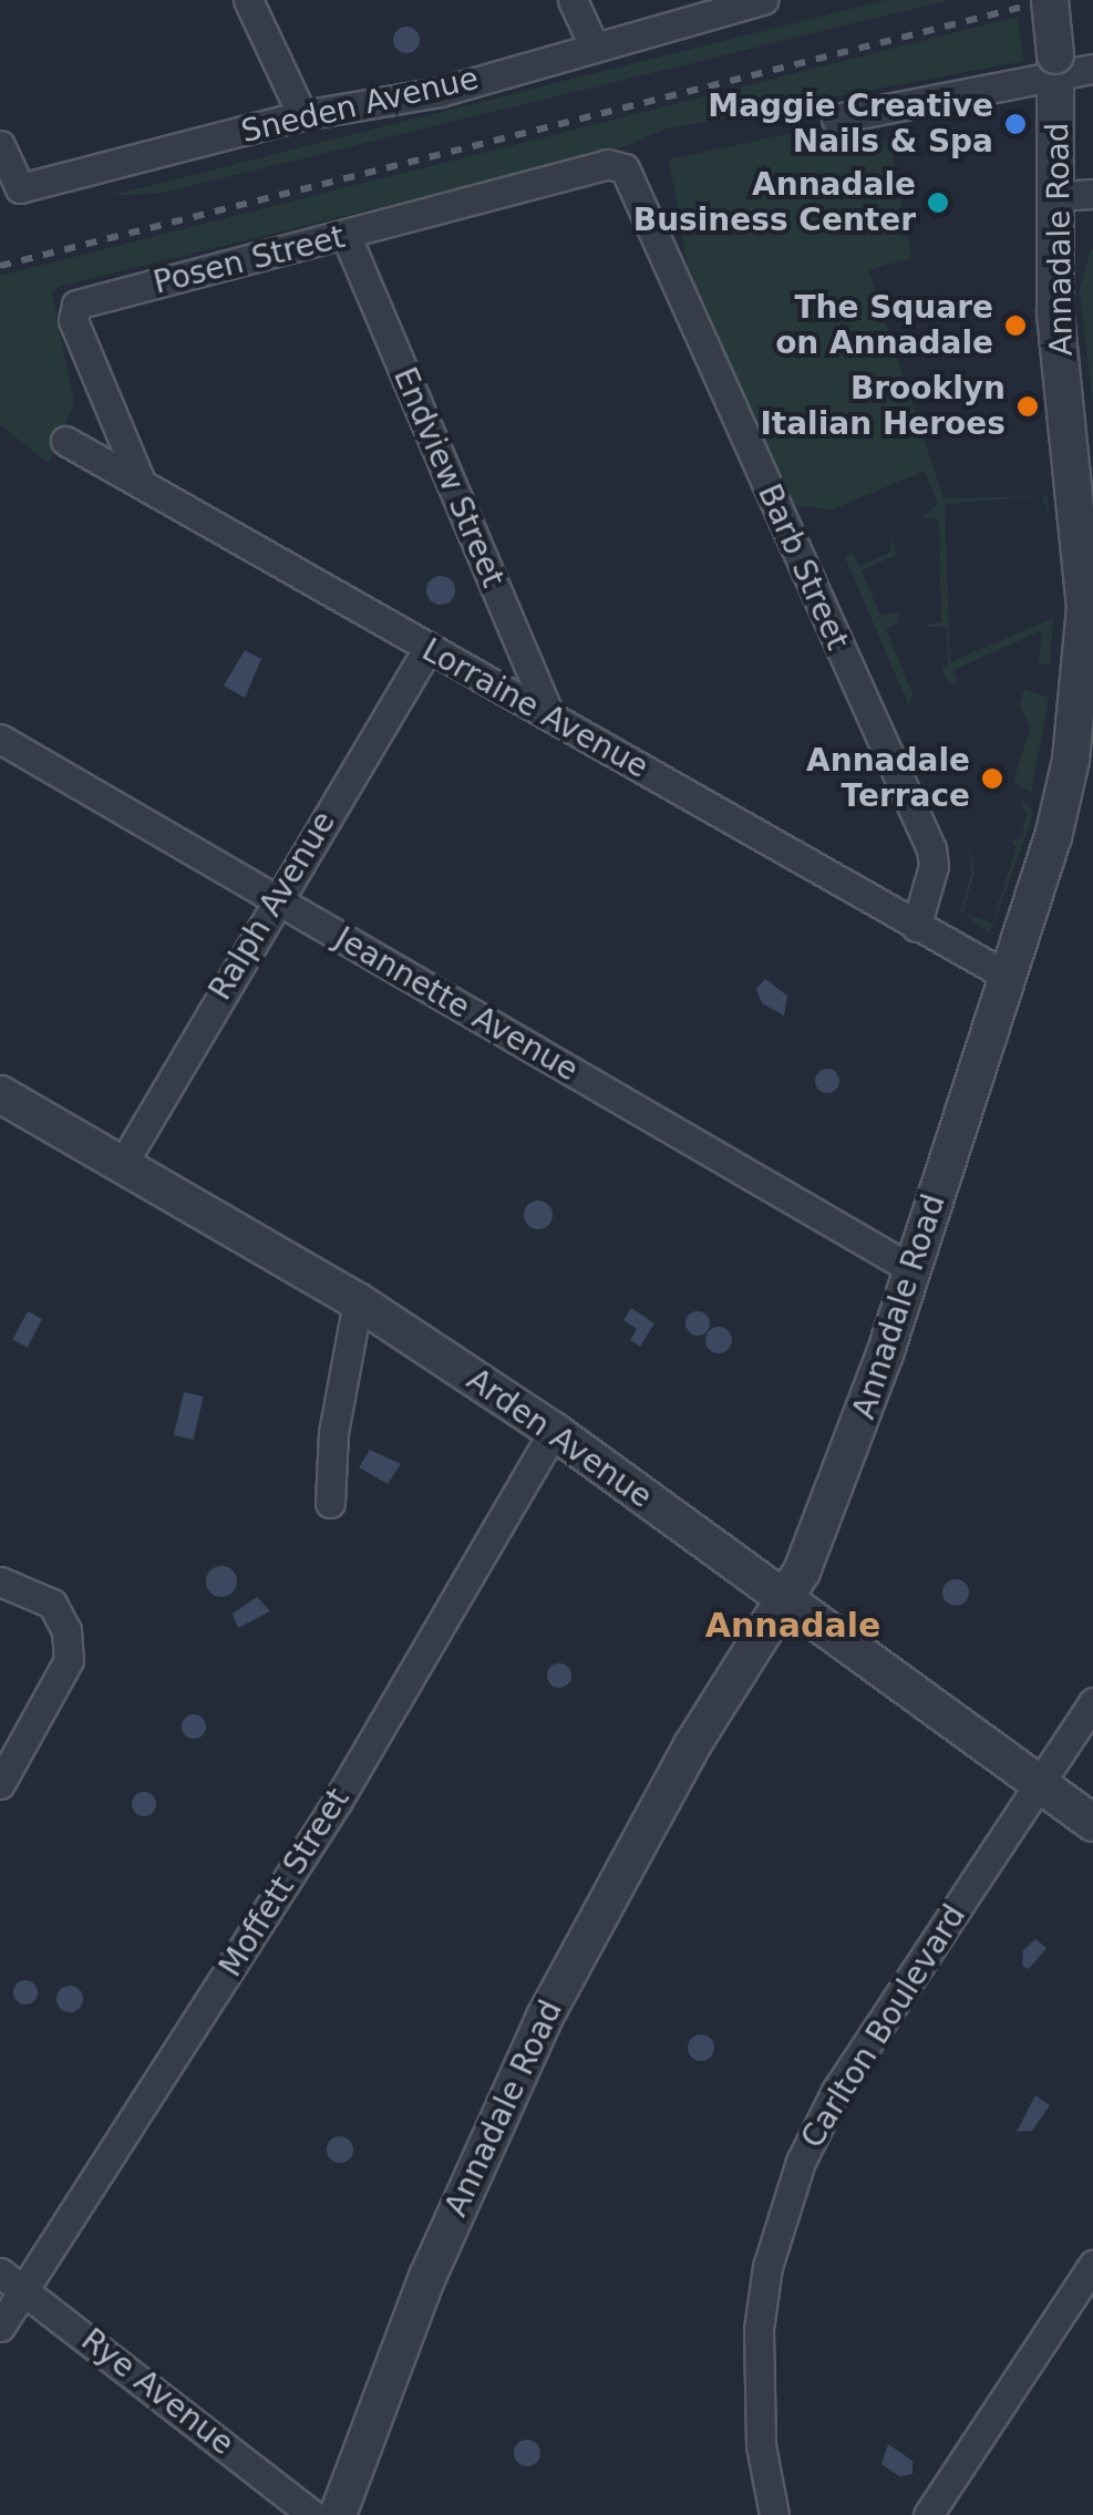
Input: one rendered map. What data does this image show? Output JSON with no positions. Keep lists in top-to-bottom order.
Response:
{
  "streets": {
    "street": [
      "Sneden Avenue",
      "Annadale Road",
      "Posen Street",
      "Endview Street",
      "Barb Street",
      "Lorraine Avenue",
      "Ralph Avenue",
      "Jeannette Avenue",
      "Arden Avenue",
      "Moffett Street",
      "Carlton Boulevard",
      "Rye Avenue"
    ]
  },
  "crossings": [
    ["Annadale Road", "Lorraine Avenue"],
    ["Annadale Road", "Jeannette Avenue"],
    ["Annadale Road", "Arden Avenue"],
    ["Posen Street", "Endview Street"],
    ["Posen Street", "Barb Street"],
    ["Posen Street", "Lorraine Avenue"],
    ["Endview Street", "Lorraine Avenue"],
    ["Barb Street", "Lorraine Avenue"],
    ["Lorraine Avenue", "Ralph Avenue"],
    ["Ralph Avenue", "Jeannette Avenue"],
    ["Ralph Avenue", "Arden Avenue"],
    ["Arden Avenue", "Moffett Street"],
    ["Arden Avenue", "Carlton Boulevard"],
    ["Moffett Street", "Rye Avenue"]
  ],
  "districts": ["Annadale"],
  "places": [
    "Maggie Creative Nails & Spa",
    "Annadale Business Center",
    "The Square on Annadale",
    "Brooklyn Italian Heroes",
    "Annadale Terrace"
  ]
}
